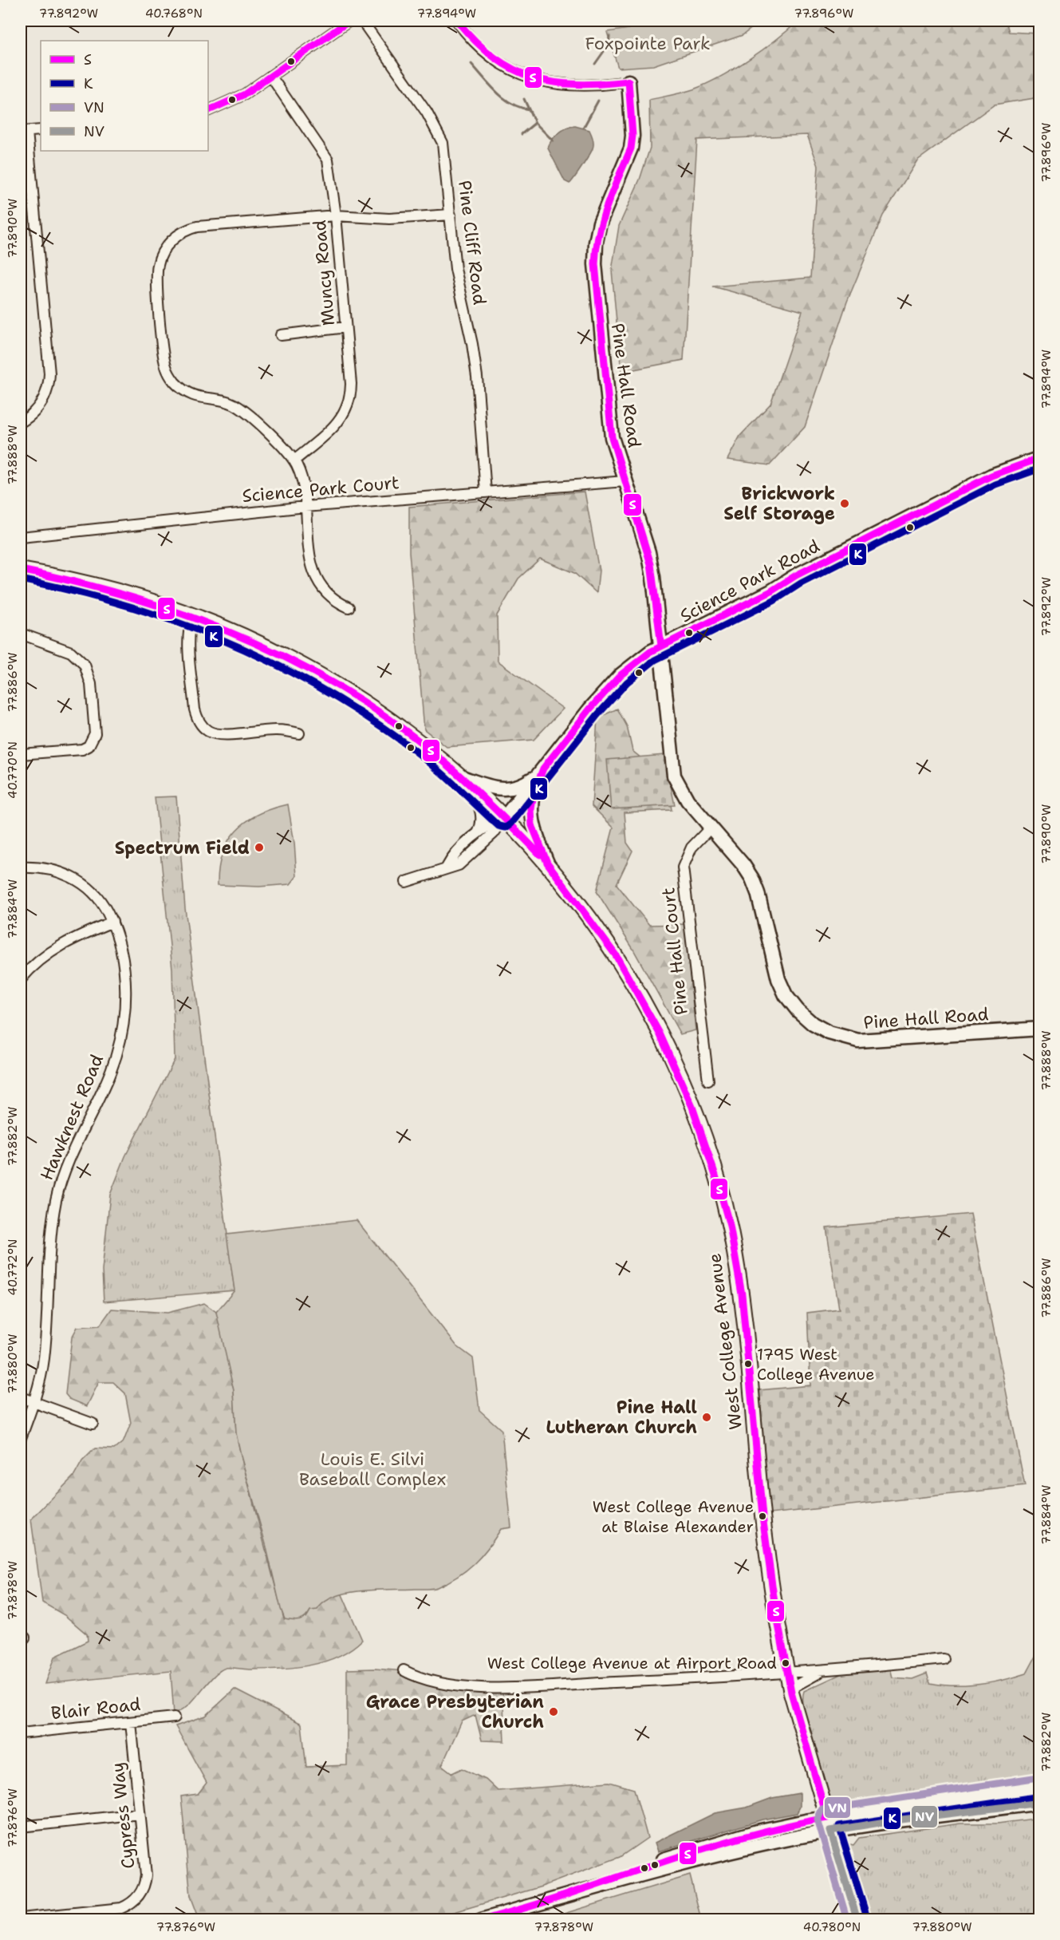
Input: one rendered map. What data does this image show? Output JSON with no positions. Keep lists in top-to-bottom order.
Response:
{
  "streets": {
    "main road": ["Pine Hall Road", "Science Park Road", "West College Avenue"],
    "street": [
      "Pine Cliff Road",
      "Muncy Road",
      "Science Park Court",
      "Pine Hall Court",
      "Hawknest Road",
      "Blair Road",
      "Cypress Way"
    ]
  },
  "crossings": [
    ["Pine Cliff Road", "Science Park Court"],
    ["Pine Hall Road", "Science Park Court"],
    ["Pine Hall Road", "Science Park Road"],
    ["Pine Hall Road", "Pine Hall Court"],
    ["Science Park Road", "West College Avenue"],
    ["Blair Road", "Cypress Way"]
  ],
  "parks": ["Foxpointe Park", "Louis E. Silvi Baseball Complex"],
  "places": [
    "Brickwork Self Storage",
    "Spectrum Field",
    "1795 West College Avenue",
    "Pine Hall Lutheran Church",
    "West College Avenue at Blaise Alexander",
    "West College Avenue at Airport Road",
    "Grace Presbyterian Church"
  ],
  "lines": [
    "transit line S",
    "transit line K",
    "transit line VN",
    "transit line NV"
  ],
  "legend": [
    "S",
    "K",
    "VN",
    "NV"
  ],
  "coordinates": [
    "77.892°W",
    "40.768°N",
    "77.894°W",
    "77.896°W",
    "77.890°W",
    "77.888°W",
    "77.886°W",
    "40.770°N",
    "77.884°W",
    "77.882°W",
    "40.772°N",
    "77.880°W",
    "77.878°W",
    "77.876°W",
    "40.780°N"
  ]
}
